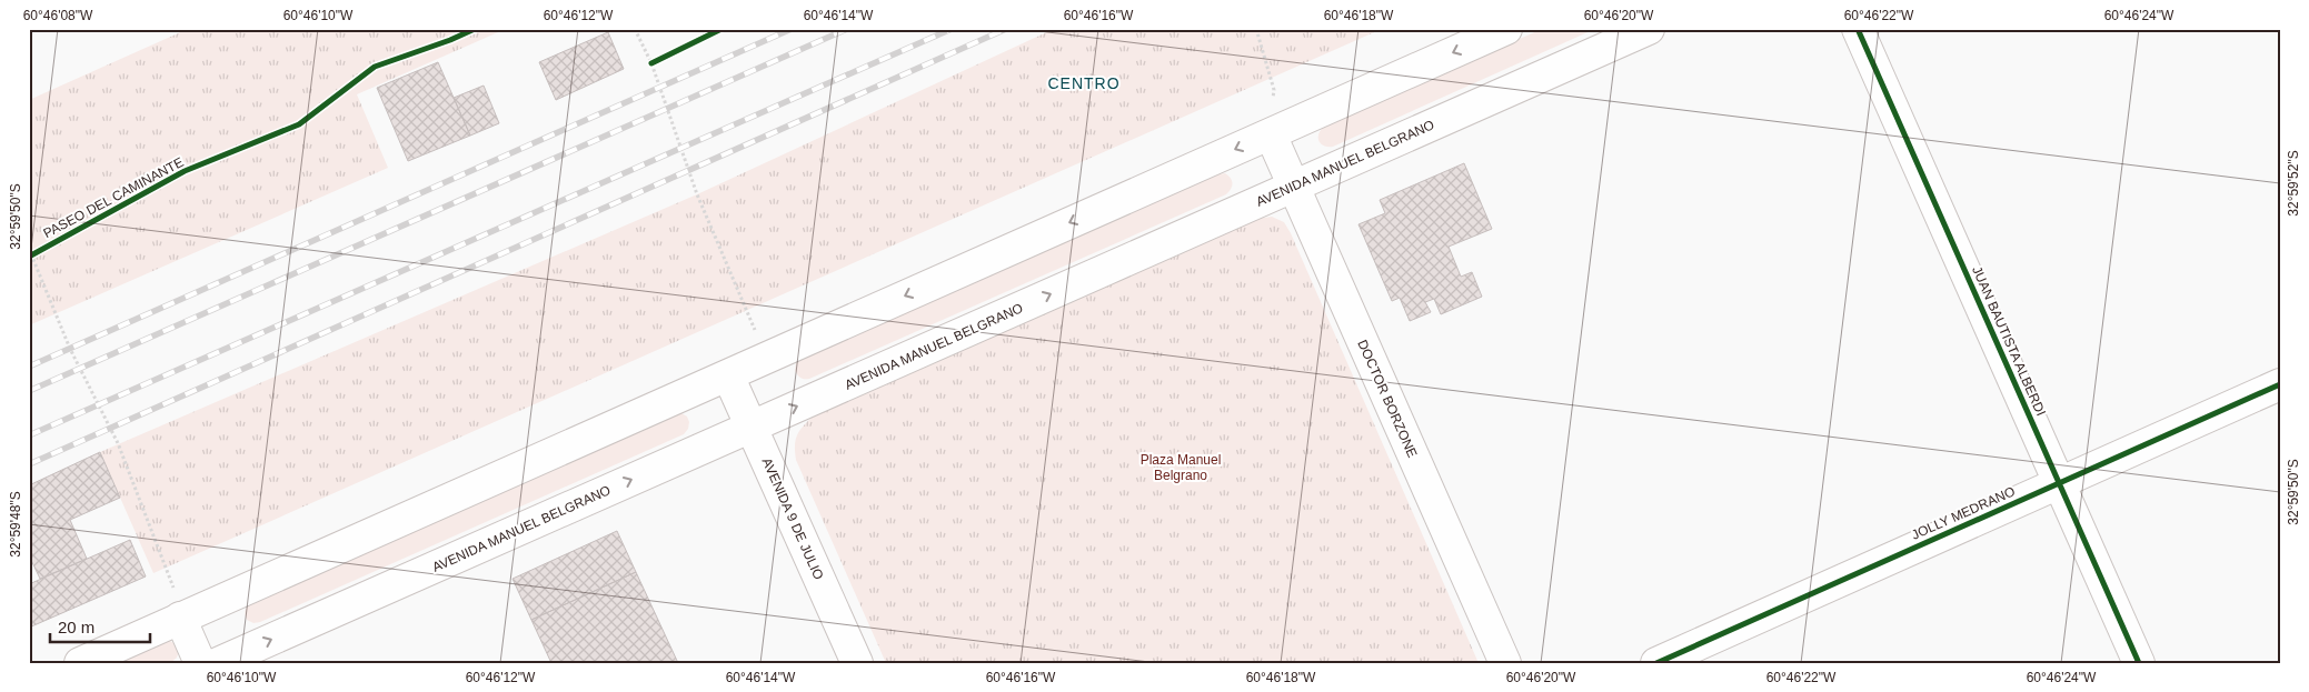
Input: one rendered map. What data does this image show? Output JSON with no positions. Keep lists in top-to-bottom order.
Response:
{
  "streets": {
    "main road": [
      "AVENIDA MANUEL BELGRANO",
      "JUAN BAUTISTA ALBERDI",
      "DOCTOR BORZONE",
      "JOLLY MEDRANO",
      "AVENIDA 9 DE JULIO"
    ],
    "cycle path": ["PASEO DEL CAMINANTE"]
  },
  "crossings": [
    ["AVENIDA MANUEL BELGRANO", "DOCTOR BORZONE"],
    ["AVENIDA MANUEL BELGRANO", "AVENIDA 9 DE JULIO"],
    ["JUAN BAUTISTA ALBERDI", "JOLLY MEDRANO"]
  ],
  "districts": ["CENTRO"],
  "parks": ["Plaza Manuel Belgrano"],
  "scale_bar": "20 m",
  "coordinates": [
    "60°46'08\"W",
    "60°46'10\"W",
    "60°46'12\"W",
    "60°46'14\"W",
    "60°46'16\"W",
    "60°46'18\"W",
    "60°46'20\"W",
    "60°46'22\"W",
    "60°46'24\"W",
    "32°59'52\"S",
    "32°59'50\"S",
    "32°59'48\"S"
  ]
}
